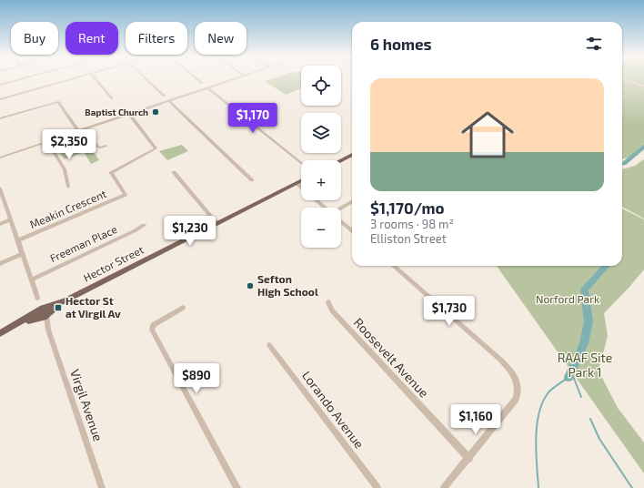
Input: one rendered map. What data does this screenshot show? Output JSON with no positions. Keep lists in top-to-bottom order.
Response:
{
  "streets": {
    "main road": ["Hector Street"],
    "street": [
      "Meakin Crescent",
      "Freeman Place",
      "Roosevelt Avenue",
      "Virgil Avenue",
      "Lorando Avenue"
    ]
  },
  "crossings": [
    ["Hector Street", "Virgil Avenue"]
  ],
  "parks": ["Norford Park", "RAAF Site Park 1"],
  "places": {
    "other": ["Baptist Church", "Sefton High School"],
    "transit": ["Hector St at Virgil Av"]
  },
  "page": {
    "chip": [
      "Buy",
      "Rent",
      "Filters",
      "New"
    ],
    "heading": "6 homes",
    "map_buttons": ["+", "−"],
    "list": [
      {
        "name": "$1,170/mo",
        "note": "3 rooms · 98 m² · Elliston Street"
      }
    ],
    "price": [
      "$1,170",
      "$2,350",
      "$1,230",
      "$1,730",
      "$890",
      "$1,160"
    ]
  }
}
